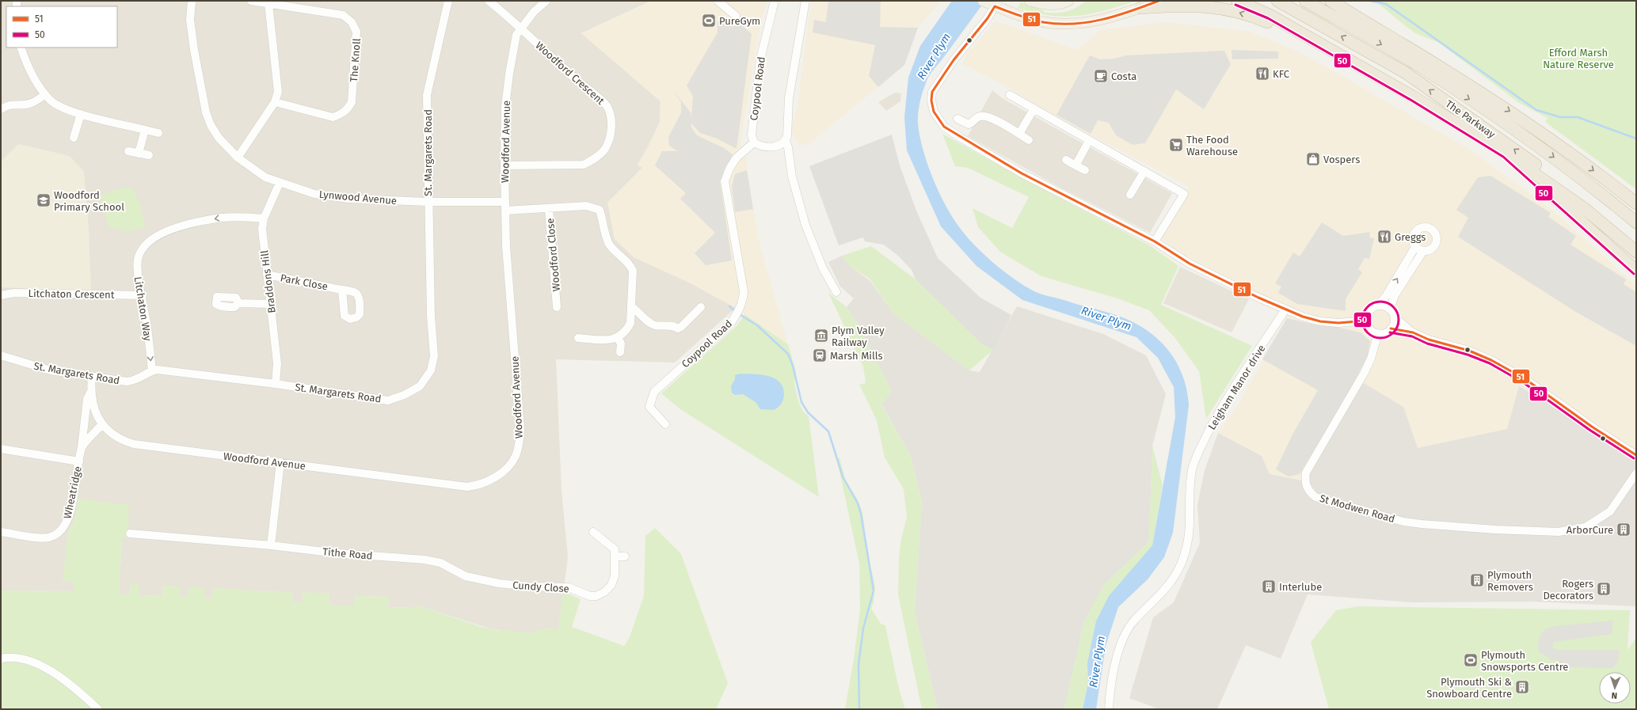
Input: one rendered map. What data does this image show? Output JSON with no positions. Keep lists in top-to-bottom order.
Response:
{
  "streets": {
    "highway": ["The Parkway"],
    "street": [
      "The Knoll",
      "Woodford Crescent",
      "Coypool Road",
      "Woodford Avenue",
      "St. Margarets Road",
      "Lynwood Avenue",
      "Woodford Close",
      "Braddons Hill",
      "Park Close",
      "Litchaton Crescent",
      "Litchaton Way",
      "Leigham Manor drive",
      "Wheatridge",
      "St Modwen Road",
      "Tithe Road",
      "Cundy Close"
    ]
  },
  "crossings": [
    ["Woodford Crescent", "Woodford Avenue"],
    ["Woodford Avenue", "St. Margarets Road"],
    ["Woodford Avenue", "Lynwood Avenue"],
    ["Woodford Avenue", "Woodford Close"],
    ["Woodford Avenue", "Wheatridge"],
    ["St. Margarets Road", "Lynwood Avenue"],
    ["St. Margarets Road", "Braddons Hill"],
    ["St. Margarets Road", "Litchaton Way"],
    ["Lynwood Avenue", "Woodford Close"],
    ["Lynwood Avenue", "Braddons Hill"],
    ["Braddons Hill", "Park Close"],
    ["Braddons Hill", "Litchaton Way"],
    ["Litchaton Crescent", "Litchaton Way"],
    ["Tithe Road", "Cundy Close"]
  ],
  "water": ["River Plym"],
  "parks": ["Efford Marsh Nature Reserve"],
  "places": {
    "sports": ["PureGym", "Plymouth Snowsports Centre"],
    "restaurant": ["KFC", "Greggs"],
    "cafe": ["Costa"],
    "supermarket": ["The Food Warehouse"],
    "shop": ["Vospers"],
    "school or university": ["Woodford Primary School"],
    "museum": ["Plym Valley Railway"],
    "station": ["Marsh Mills"],
    "building": [
      "ArborCure",
      "Plymouth Removers",
      "Interlube",
      "Rogers Decorators",
      "Plymouth Ski & Snowboard Centre"
    ]
  },
  "lines": ["transit line 51", "transit line 50"],
  "legend": ["51", "50"],
  "north": "bottom"
}
